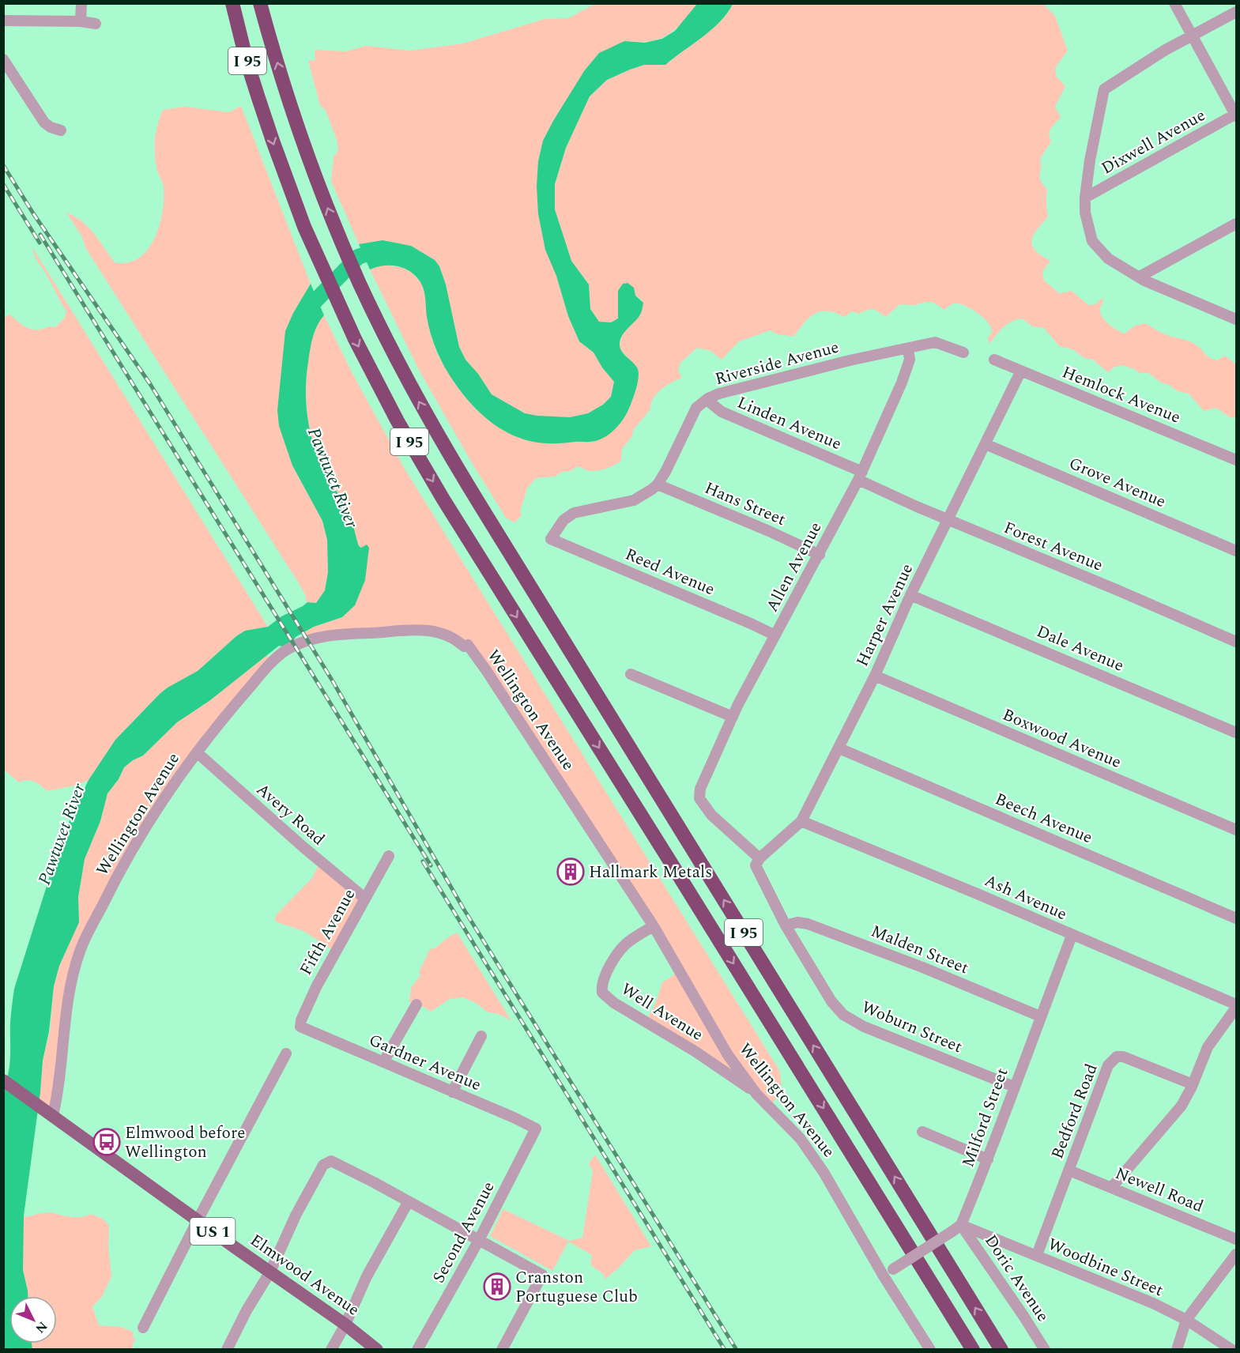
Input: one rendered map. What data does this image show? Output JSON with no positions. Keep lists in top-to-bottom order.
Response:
{
  "streets": {
    "highway": ["I 95"],
    "main road": ["US 1", "Elmwood Avenue"],
    "street": [
      "Dixwell Avenue",
      "Riverside Avenue",
      "Hemlock Avenue",
      "Linden Avenue",
      "Grove Avenue",
      "Hans Street",
      "Forest Avenue",
      "Allen Avenue",
      "Reed Avenue",
      "Harper Avenue",
      "Dale Avenue",
      "Wellington Avenue",
      "Boxwood Avenue",
      "Avery Road",
      "Beech Avenue",
      "Ash Avenue",
      "Fifth Avenue",
      "Malden Street",
      "Well Avenue",
      "Woburn Street",
      "Gardner Avenue",
      "Bedford Road",
      "Milford Street",
      "Newell Road",
      "Second Avenue",
      "Woodbine Street",
      "Doric Avenue"
    ]
  },
  "crossings": [
    ["Riverside Avenue", "Linden Avenue"],
    ["Riverside Avenue", "Hans Street"],
    ["Riverside Avenue", "Allen Avenue"],
    ["Riverside Avenue", "Reed Avenue"],
    ["Hemlock Avenue", "Harper Avenue"],
    ["Linden Avenue", "Forest Avenue"],
    ["Linden Avenue", "Allen Avenue"],
    ["Grove Avenue", "Harper Avenue"],
    ["Hans Street", "Allen Avenue"],
    ["Forest Avenue", "Allen Avenue"],
    ["Forest Avenue", "Harper Avenue"],
    ["Allen Avenue", "Reed Avenue"],
    ["Allen Avenue", "Harper Avenue"],
    ["Harper Avenue", "Dale Avenue"],
    ["Harper Avenue", "Boxwood Avenue"],
    ["Harper Avenue", "Beech Avenue"],
    ["Harper Avenue", "Ash Avenue"],
    ["Wellington Avenue", "Avery Road"],
    ["Wellington Avenue", "Well Avenue"],
    ["Wellington Avenue", "Elmwood Avenue"],
    ["Avery Road", "Fifth Avenue"],
    ["Ash Avenue", "Milford Street"],
    ["Fifth Avenue", "Gardner Avenue"],
    ["Malden Street", "Woburn Street"],
    ["Malden Street", "Milford Street"],
    ["Woburn Street", "Milford Street"],
    ["Gardner Avenue", "Second Avenue"],
    ["Bedford Road", "Newell Road"],
    ["Bedford Road", "Woodbine Street"],
    ["Milford Street", "Woodbine Street"],
    ["Milford Street", "Doric Avenue"],
    ["Woodbine Street", "Doric Avenue"]
  ],
  "water": ["Pawtuxet River"],
  "places": {
    "building": ["Hallmark Metals", "Cranston Portuguese Club"],
    "bus stop": ["Elmwood before Wellington"]
  },
  "north": "bottom right"
}
